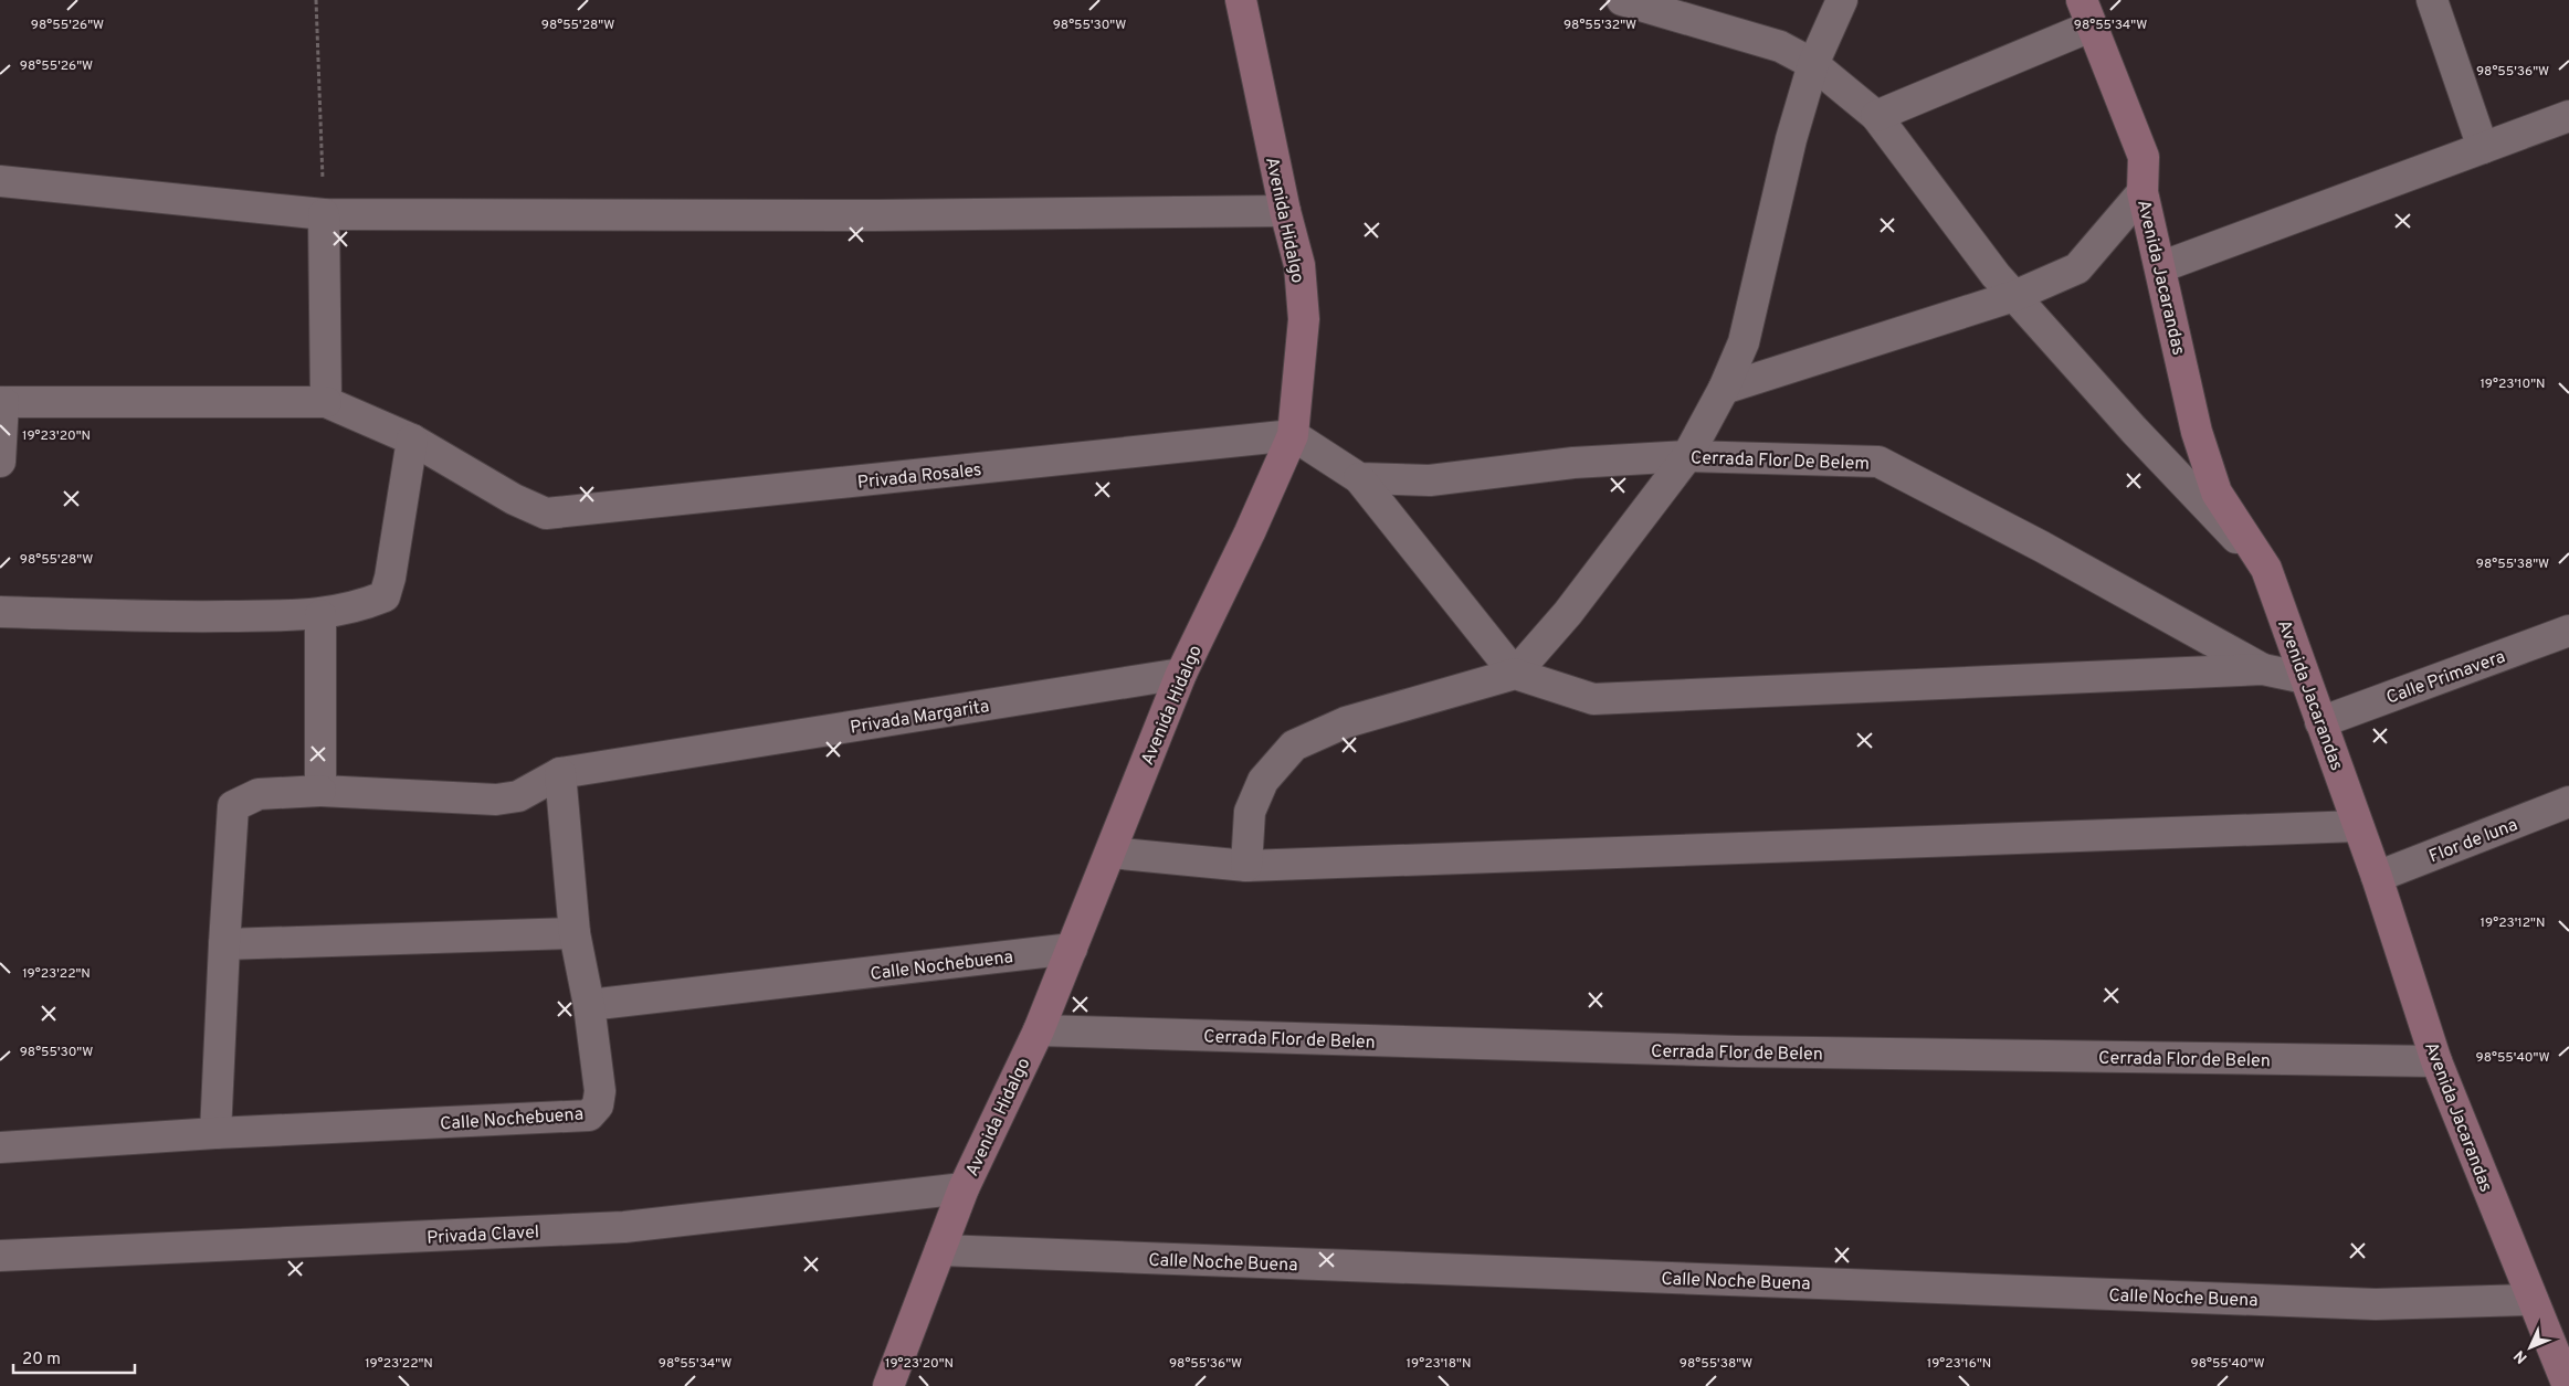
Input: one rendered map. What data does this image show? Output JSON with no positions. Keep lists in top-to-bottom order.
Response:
{
  "streets": {
    "main road": ["Avenida Hidalgo", "Avenida Jacarandas"],
    "street": [
      "Cerrada Flor De Belem",
      "Privada Rosales",
      "Calle Primavera",
      "Privada Margarita",
      "Flor de luna",
      "Calle Nochebuena",
      "Cerrada Flor de Belen",
      "Privada Clavel",
      "Calle Noche Buena"
    ]
  },
  "crossings": [
    ["Avenida Hidalgo", "Privada Rosales"],
    ["Avenida Hidalgo", "Privada Margarita"],
    ["Avenida Hidalgo", "Calle Nochebuena"],
    ["Avenida Hidalgo", "Cerrada Flor de Belen"],
    ["Avenida Hidalgo", "Privada Clavel"],
    ["Avenida Hidalgo", "Calle Noche Buena"],
    ["Avenida Jacarandas", "Calle Primavera"],
    ["Avenida Jacarandas", "Flor de luna"],
    ["Avenida Jacarandas", "Cerrada Flor de Belen"],
    ["Avenida Jacarandas", "Calle Noche Buena"]
  ],
  "scale_bar": "20 m",
  "north": "bottom left",
  "coordinates": [
    "98°55'26\"W",
    "98°55'28\"W",
    "98°55'30\"W",
    "98°55'32\"W",
    "98°55'34\"W",
    "98°55'36\"W",
    "19°23'10\"N",
    "19°23'20\"N",
    "98°55'38\"W",
    "19°23'12\"N",
    "19°23'22\"N",
    "98°55'40\"W",
    "19°23'18\"N",
    "19°23'16\"N"
  ]
}
